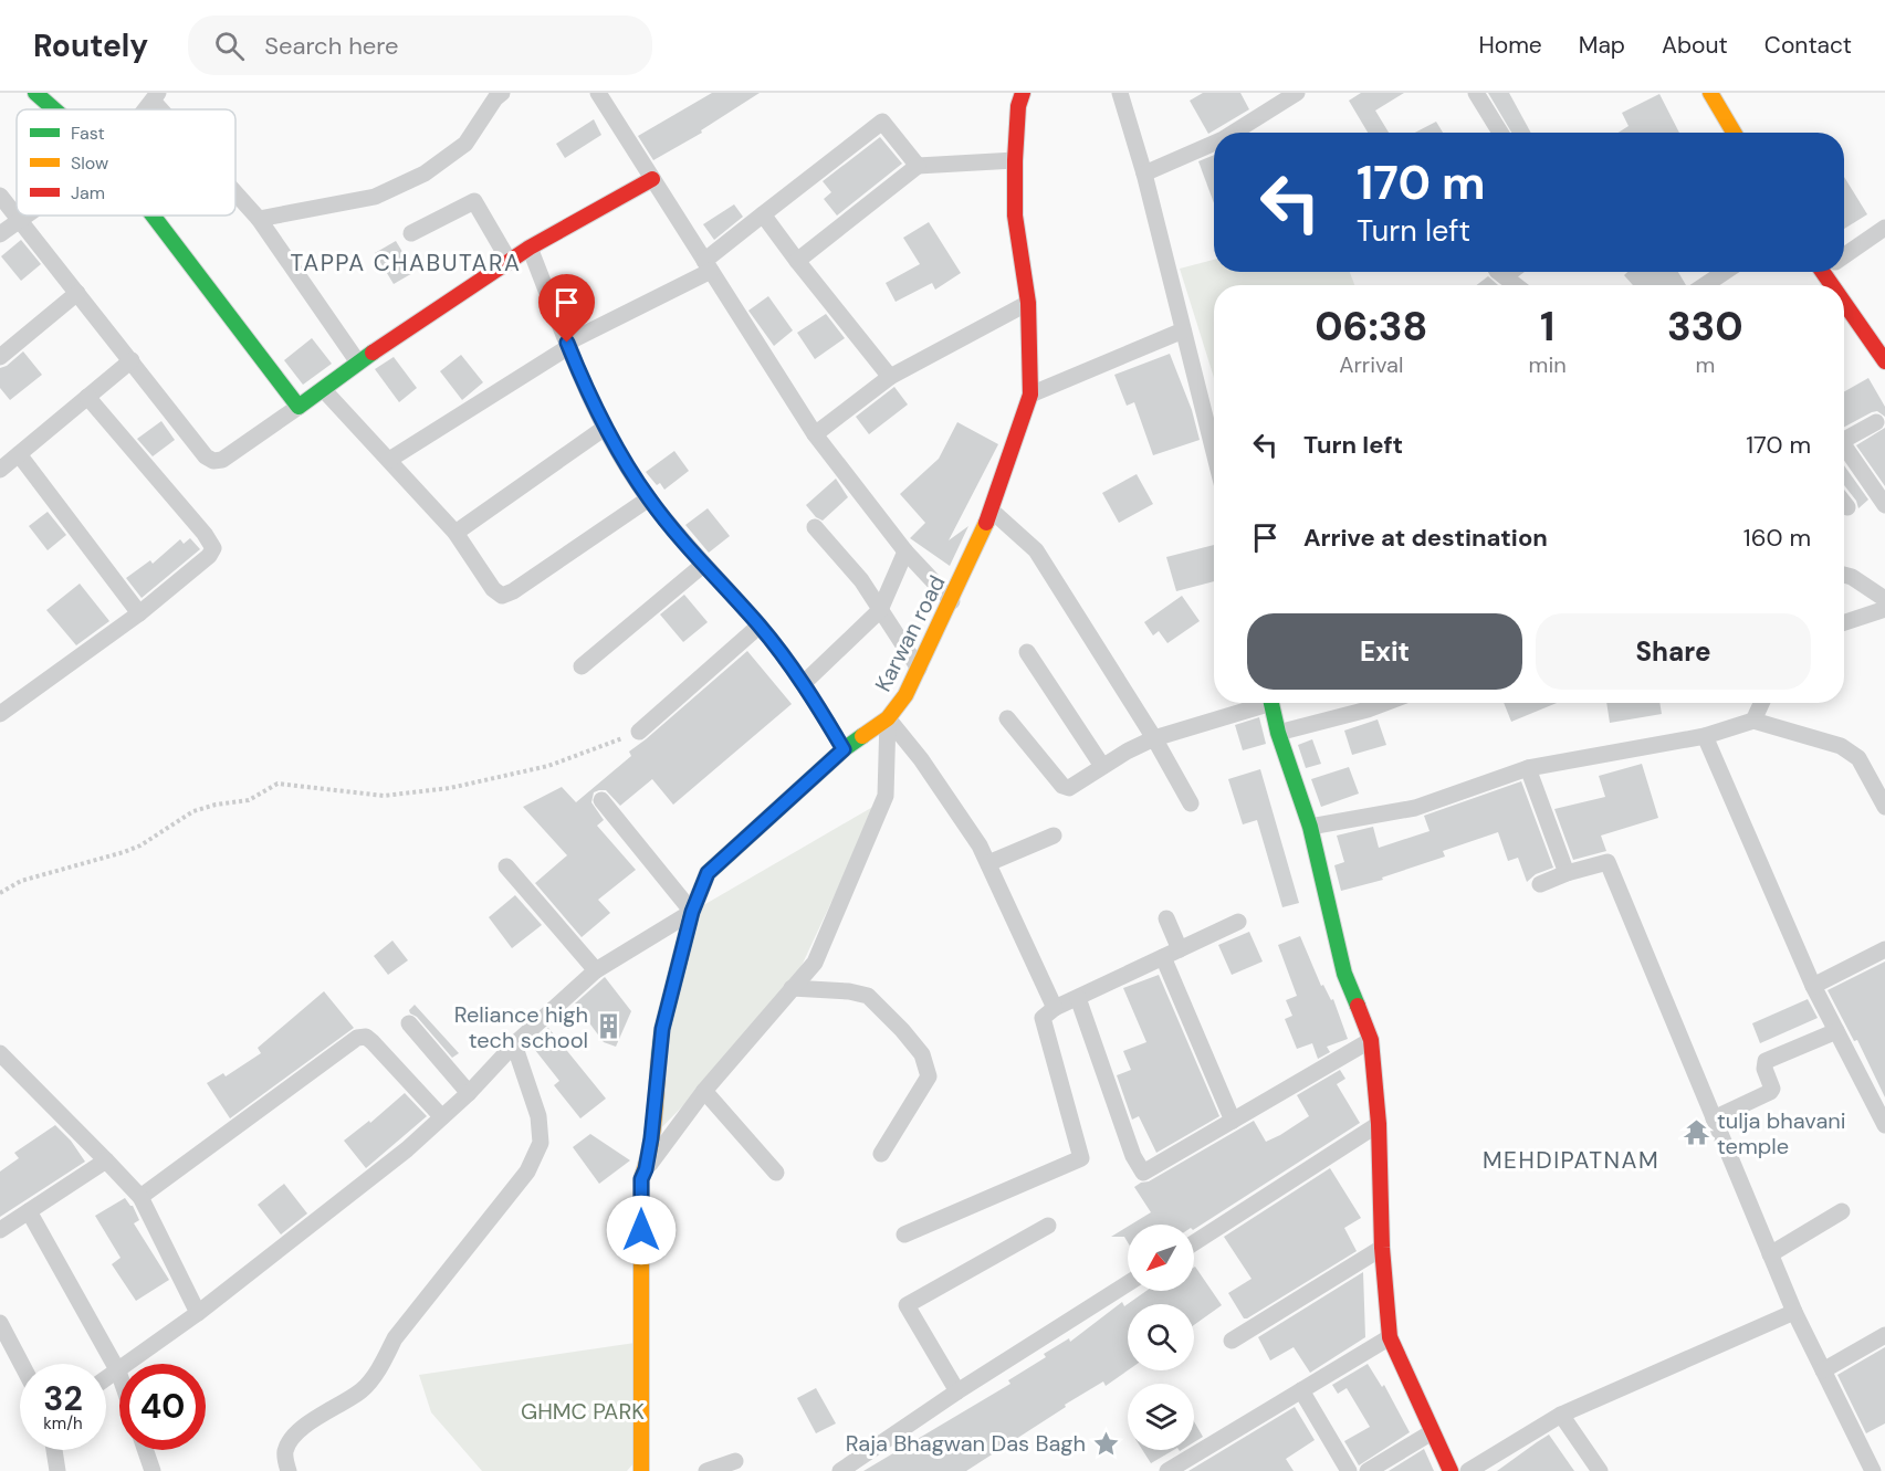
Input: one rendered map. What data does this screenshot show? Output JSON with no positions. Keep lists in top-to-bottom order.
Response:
{
  "streets": {
    "street": ["Karwan road"]
  },
  "districts": ["TAPPA CHABUTARA", "MEHDIPATNAM"],
  "parks": ["GHMC PARK"],
  "places": {
    "building": ["Reliance high tech school"],
    "temple": ["tulja bhavani temple"],
    "place": ["Raja Bhagwan Das Bagh"]
  },
  "legend": ["Fast", "Slow", "Jam"],
  "north": "bottom left",
  "page": {
    "header": "Routely",
    "search": "Search here",
    "nav": [
      "Home",
      "Map",
      "About",
      "Contact"
    ],
    "turn": ["170 m", "Turn left"],
    "eta": [
      "06:38",
      "Arrival",
      "1",
      "min",
      "330",
      "m"
    ],
    "list": [
      {
        "name": "Turn left",
        "value": "170 m"
      },
      {
        "name": "Arrive at destination",
        "value": "160 m"
      }
    ],
    "buttons": ["Exit", "Share"],
    "speed": "32 km/h",
    "limit": "40"
  }
}
